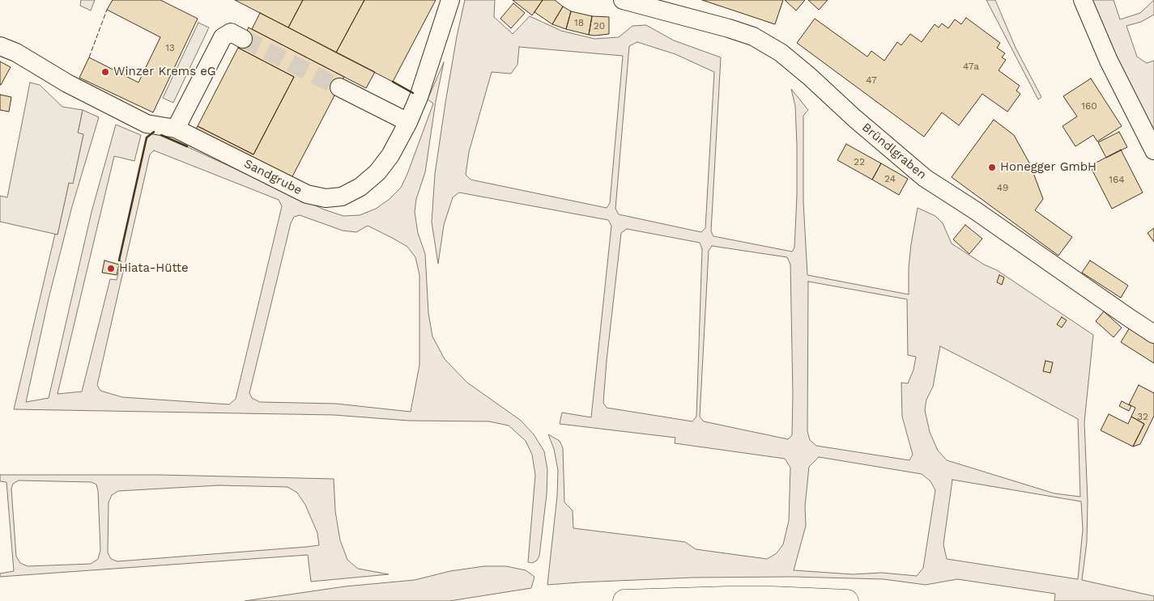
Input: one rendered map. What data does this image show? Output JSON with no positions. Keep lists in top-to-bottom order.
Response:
{
  "streets": {
    "street": ["Bründlgraben", "Sandgrube"]
  },
  "places": ["Winzer Krems eG", "Honegger GmbH", "Hiata-Hütte"],
  "house_numbers": [
    "18",
    "20",
    "13",
    "47a",
    "47",
    "160",
    "22",
    "24",
    "164",
    "49",
    "32"
  ]
}
